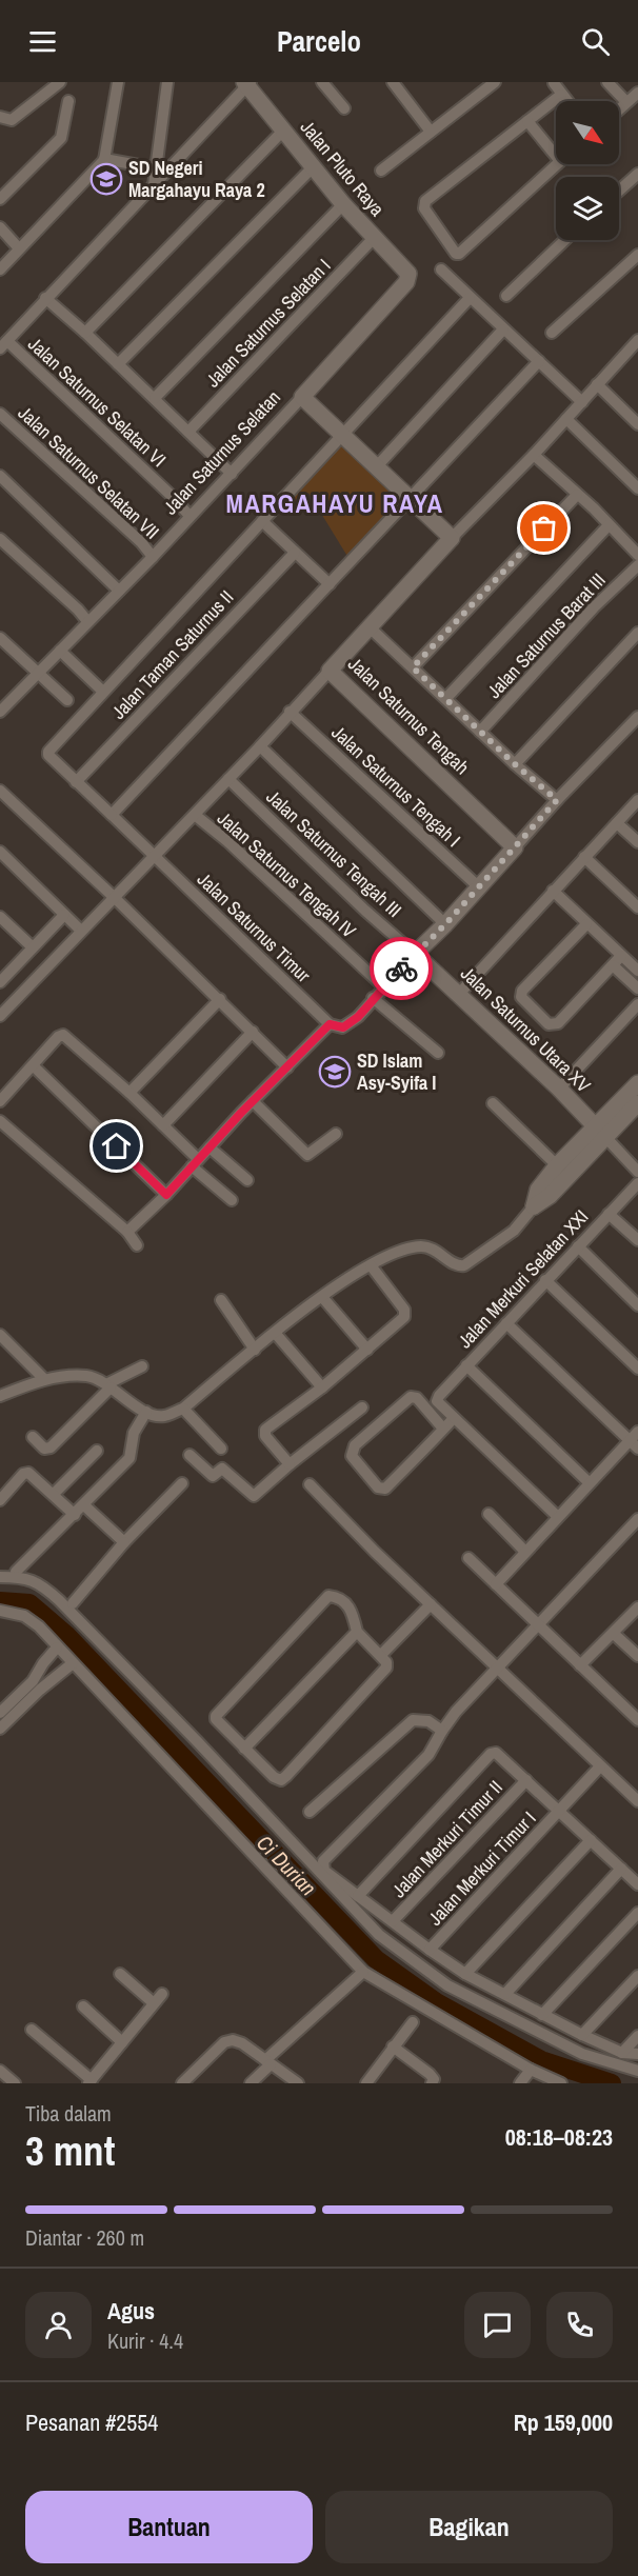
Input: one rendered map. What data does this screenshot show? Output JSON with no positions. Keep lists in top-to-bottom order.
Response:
{
  "streets": {
    "street": [
      "Jalan Pluto Raya",
      "Jalan Saturnus Selatan I",
      "Jalan Saturnus Selatan VI",
      "Jalan Saturnus Selatan",
      "Jalan Saturnus Selatan VII",
      "Jalan Saturnus Barat III",
      "Jalan Taman Saturnus II",
      "Jalan Saturnus Tengah",
      "Jalan Saturnus Tengah I",
      "Jalan Saturnus Tengah III",
      "Jalan Saturnus Tengah IV",
      "Jalan Saturnus Timur",
      "Jalan Saturnus Utara XV",
      "Jalan Merkuri Selatan XXI",
      "Jalan Merkuri Timur II",
      "Jalan Merkuri Timur I"
    ]
  },
  "crossings": [
    ["Jalan Pluto Raya", "Jalan Saturnus Selatan I"],
    ["Jalan Pluto Raya", "Jalan Saturnus Selatan"],
    ["Jalan Saturnus Selatan VI", "Jalan Saturnus Selatan"],
    ["Jalan Saturnus Selatan", "Jalan Saturnus Selatan VII"],
    ["Jalan Taman Saturnus II", "Jalan Saturnus Timur"],
    ["Jalan Saturnus Tengah III", "Jalan Saturnus Utara XV"]
  ],
  "districts": ["MARGAHAYU RAYA"],
  "water": ["Ci Durian"],
  "places": {
    "school or university": ["SD Negeri Margahayu Raya 2", "SD Islam Asy-Syifa I"]
  },
  "north": "bottom right",
  "page": {
    "header": "Parcelo",
    "heading": ["3 mnt", "Tiba dalam", "08:18–08:23"],
    "panel": [
      "Agus",
      "Kurir · 4.4",
      "Pesanan #2554",
      "Rp 159,000"
    ],
    "bar": "Diantar · 260 m",
    "buttons": ["Bantuan", "Bagikan"]
  }
}
